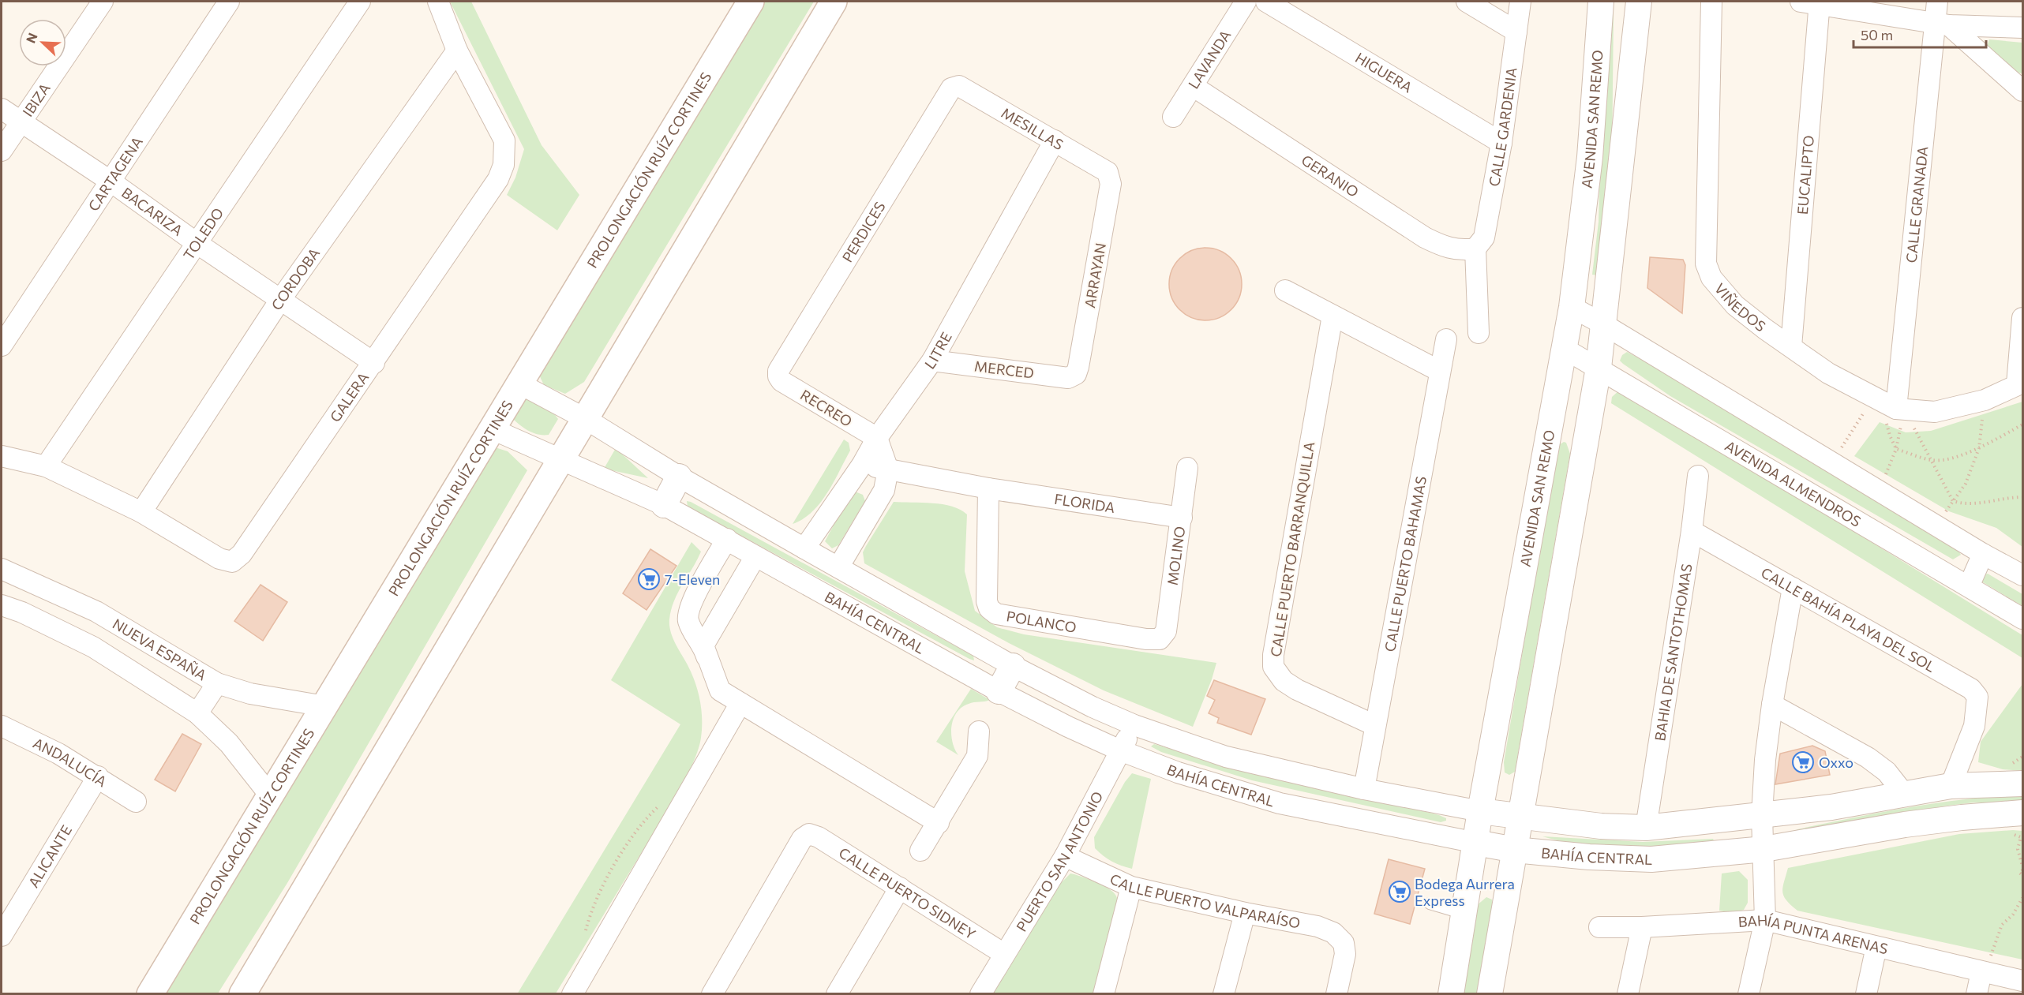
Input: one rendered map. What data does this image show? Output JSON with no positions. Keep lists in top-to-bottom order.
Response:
{
  "streets": {
    "main road": ["PROLONGACIÓN RUÍZ CORTINES"],
    "street": [
      "LAVANDA",
      "HIGUERA",
      "IBIZA",
      "AVENIDA SAN REMO",
      "CALLE GARDENIA",
      "MESILLAS",
      "CARTAGENA",
      "EUCALIPTO",
      "GERANIO",
      "CALLE GRANADA",
      "BACARIZA",
      "PERDICES",
      "TOLEDO",
      "ARRAYAN",
      "CORDOBA",
      "VIÑEDOS",
      "LITRE",
      "MERCED",
      "GALERA",
      "RECREO",
      "AVENIDA ALMENDROS",
      "FLORIDA",
      "CALLE PUERTO BARRANQUILLA",
      "MOLINO",
      "CALLE PUERTO BAHAMAS",
      "CALLE BAHÍA PLAYA DEL SOL",
      "POLANCO",
      "BAHÍA CENTRAL",
      "NUEVA ESPAÑA",
      "BAHIA DE SANTOTHOMAS",
      "ANDALUCÍA",
      "ALICANTE",
      "PUERTO SAN ANTONIO",
      "CALLE PUERTO SIDNEY",
      "CALLE PUERTO VALPARAÍSO",
      "BAHÍA PUNTA ARENAS"
    ]
  },
  "crossings": [
    ["LAVANDA", "GERANIO"],
    ["HIGUERA", "CALLE GARDENIA"],
    ["IBIZA", "BACARIZA"],
    ["AVENIDA SAN REMO", "AVENIDA ALMENDROS"],
    ["AVENIDA SAN REMO", "BAHÍA CENTRAL"],
    ["CALLE GARDENIA", "GERANIO"],
    ["MESILLAS", "PERDICES"],
    ["MESILLAS", "ARRAYAN"],
    ["MESILLAS", "LITRE"],
    ["PROLONGACIÓN RUÍZ CORTINES", "BAHÍA CENTRAL"],
    ["PROLONGACIÓN RUÍZ CORTINES", "NUEVA ESPAÑA"],
    ["CARTAGENA", "BACARIZA"],
    ["EUCALIPTO", "VIÑEDOS"],
    ["CALLE GRANADA", "VIÑEDOS"],
    ["BACARIZA", "TOLEDO"],
    ["BACARIZA", "CORDOBA"],
    ["BACARIZA", "GALERA"],
    ["PERDICES", "RECREO"],
    ["TOLEDO", "GALERA"],
    ["ARRAYAN", "MERCED"],
    ["CORDOBA", "GALERA"],
    ["LITRE", "MERCED"],
    ["LITRE", "RECREO"],
    ["LITRE", "FLORIDA"],
    ["LITRE", "BAHÍA CENTRAL"],
    ["FLORIDA", "MOLINO"],
    ["FLORIDA", "POLANCO"],
    ["CALLE PUERTO BARRANQUILLA", "CALLE PUERTO BAHAMAS"],
    ["MOLINO", "POLANCO"],
    ["CALLE PUERTO BAHAMAS", "BAHÍA CENTRAL"],
    ["CALLE BAHÍA PLAYA DEL SOL", "BAHÍA CENTRAL"],
    ["CALLE BAHÍA PLAYA DEL SOL", "BAHIA DE SANTOTHOMAS"],
    ["BAHÍA CENTRAL", "BAHIA DE SANTOTHOMAS"],
    ["BAHÍA CENTRAL", "PUERTO SAN ANTONIO"],
    ["ANDALUCÍA", "ALICANTE"],
    ["PUERTO SAN ANTONIO", "CALLE PUERTO SIDNEY"],
    ["PUERTO SAN ANTONIO", "CALLE PUERTO VALPARAÍSO"]
  ],
  "places": {
    "supermarket": ["7-Eleven", "Oxxo", "Bodega Aurrera Express"]
  },
  "scale_bar": "50 m",
  "north": "top left"
}
